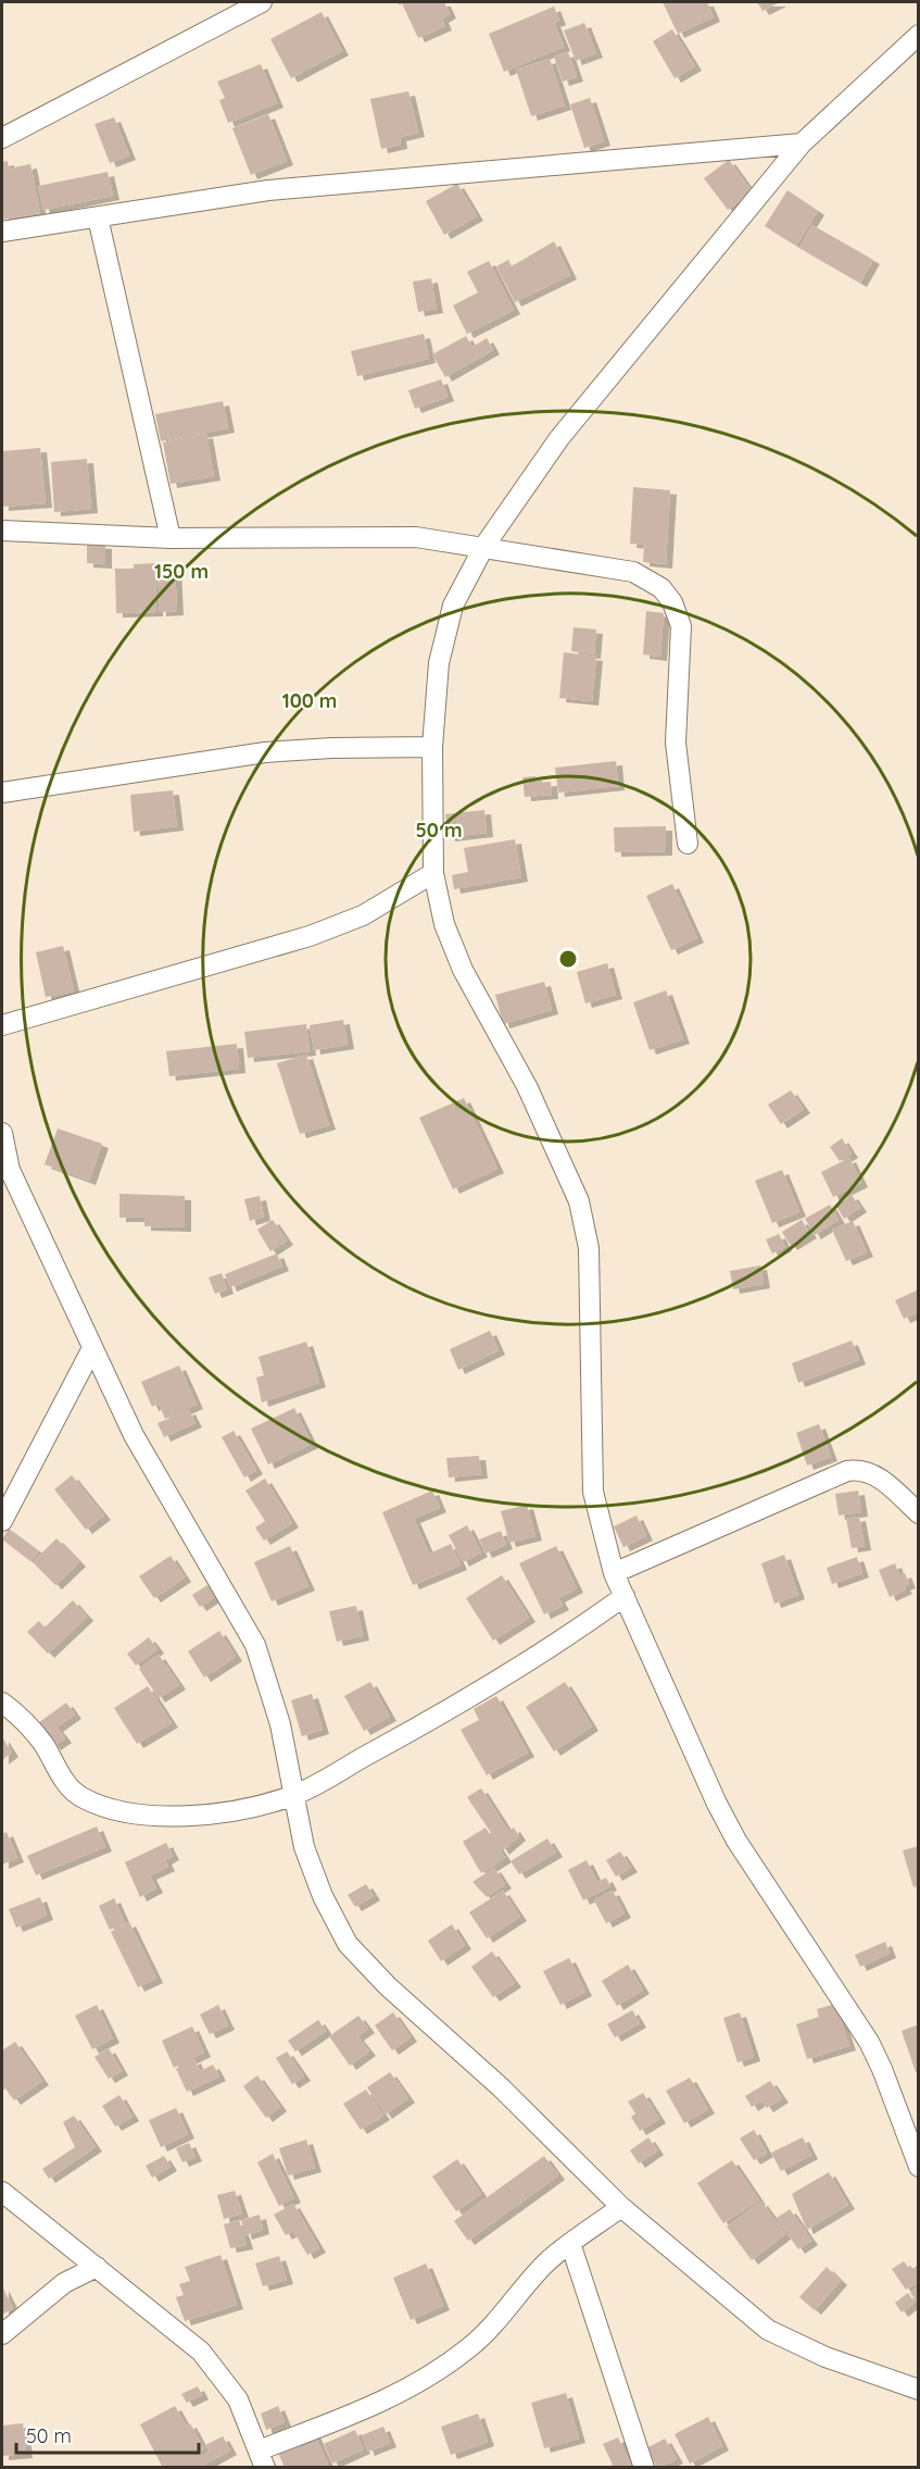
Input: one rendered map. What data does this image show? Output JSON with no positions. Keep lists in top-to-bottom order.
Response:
{
  "scale_bar": "50 m",
  "rings": ["150 m", "100 m", "50 m"]
}
